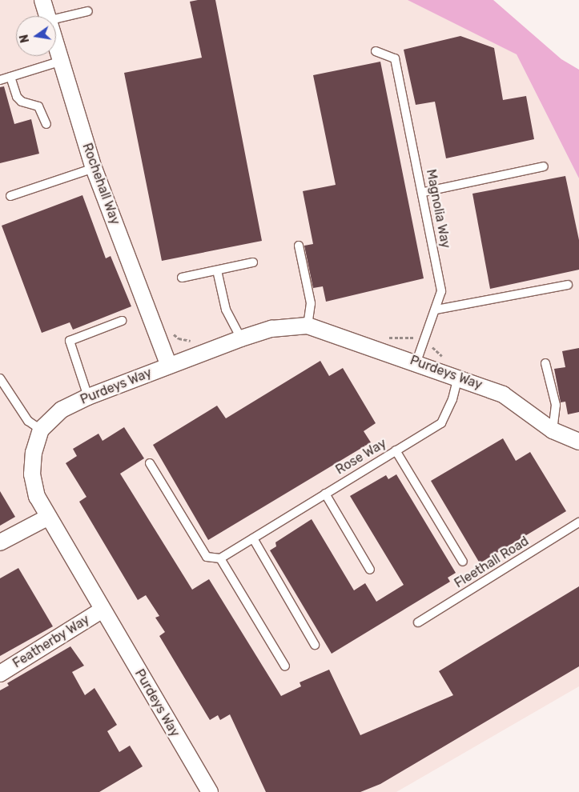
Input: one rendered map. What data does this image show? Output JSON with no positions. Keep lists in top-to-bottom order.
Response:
{
  "streets": {
    "street": ["Rochehall Way", "Purdeys Way", "Featherby Way"],
    "lane": ["Magnolia Way", "Rose Way", "Fleethall Road"]
  },
  "crossings": [
    ["Rochehall Way", "Purdeys Way"],
    ["Magnolia Way", "Purdeys Way"],
    ["Purdeys Way", "Rose Way"],
    ["Purdeys Way", "Featherby Way"]
  ],
  "north": "left"
}
